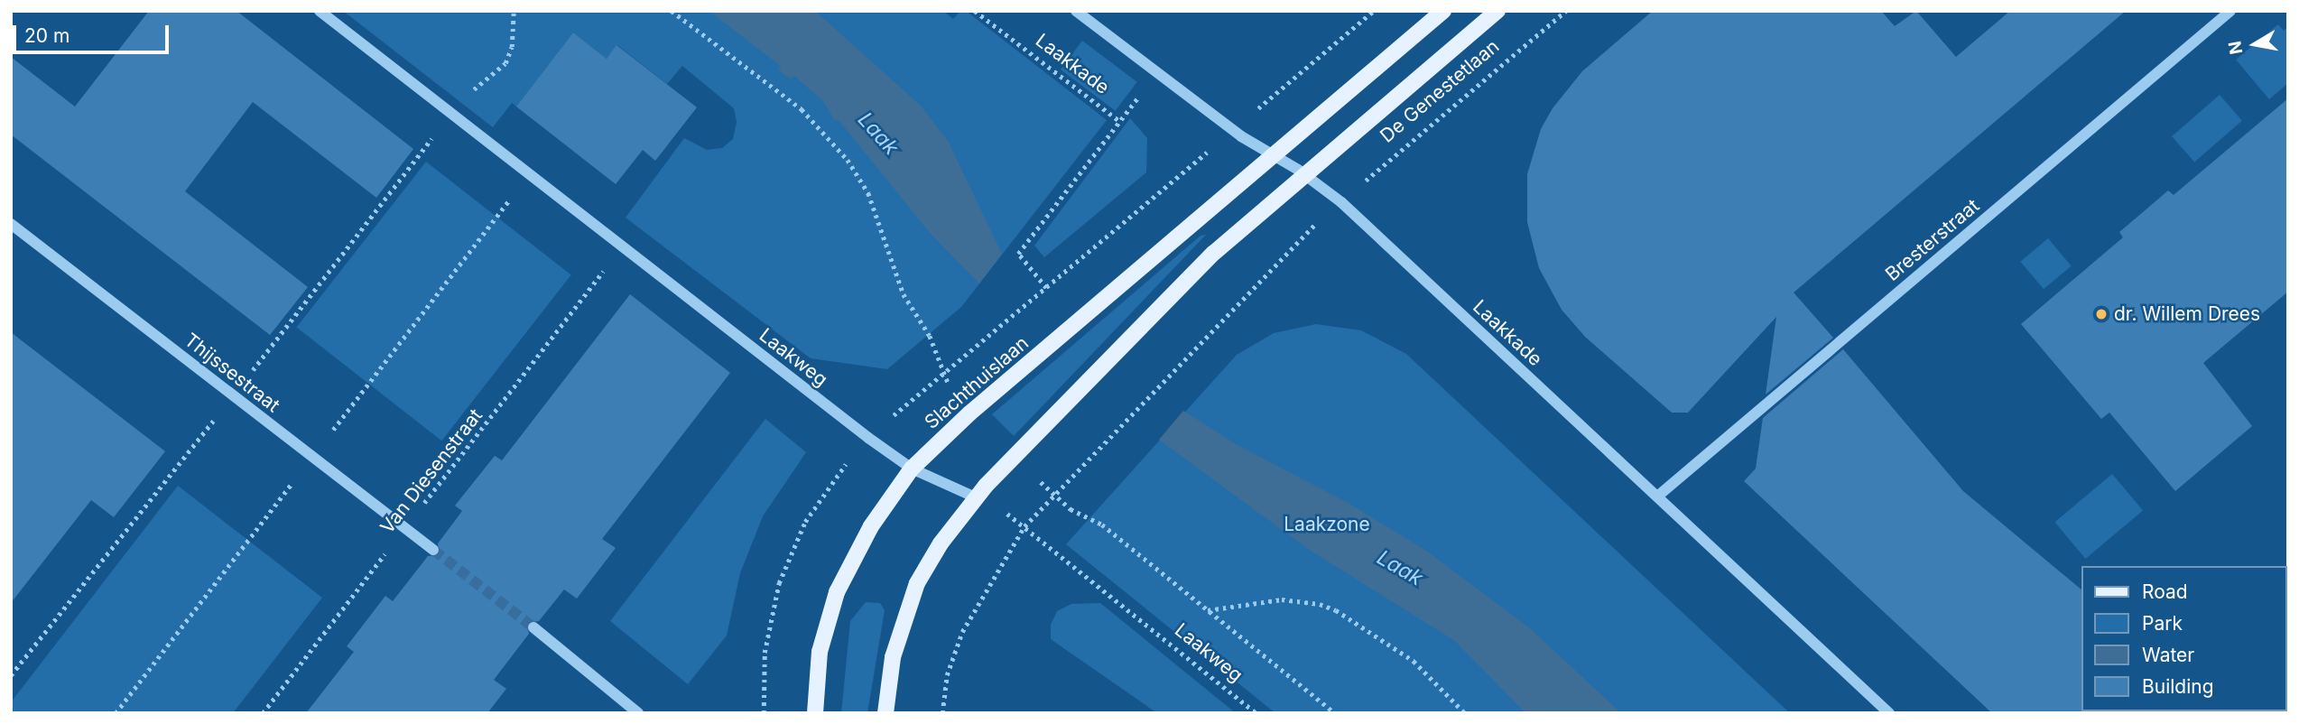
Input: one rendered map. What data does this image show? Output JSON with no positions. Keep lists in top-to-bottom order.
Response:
{
  "streets": {
    "main road": ["De Genestetlaan", "Slachthuislaan"],
    "street": [
      "Laakkade",
      "Bresterstraat",
      "Laakweg",
      "Thijssestraat"
    ],
    "path": ["Van Diesenstraat"]
  },
  "crossings": [
    ["Laakkade", "De Genestetlaan"],
    ["Laakkade", "Bresterstraat"],
    ["Laakkade", "Slachthuislaan"],
    ["Laakweg", "Slachthuislaan"],
    ["Laakweg", "Van Diesenstraat"],
    ["Thijssestraat", "Van Diesenstraat"]
  ],
  "water": ["Laak"],
  "parks": ["Laakzone"],
  "places": ["dr. Willem Drees"],
  "legend": [
    "Road",
    "Park",
    "Water",
    "Building"
  ],
  "scale_bar": "20 m",
  "north": "left"
}
